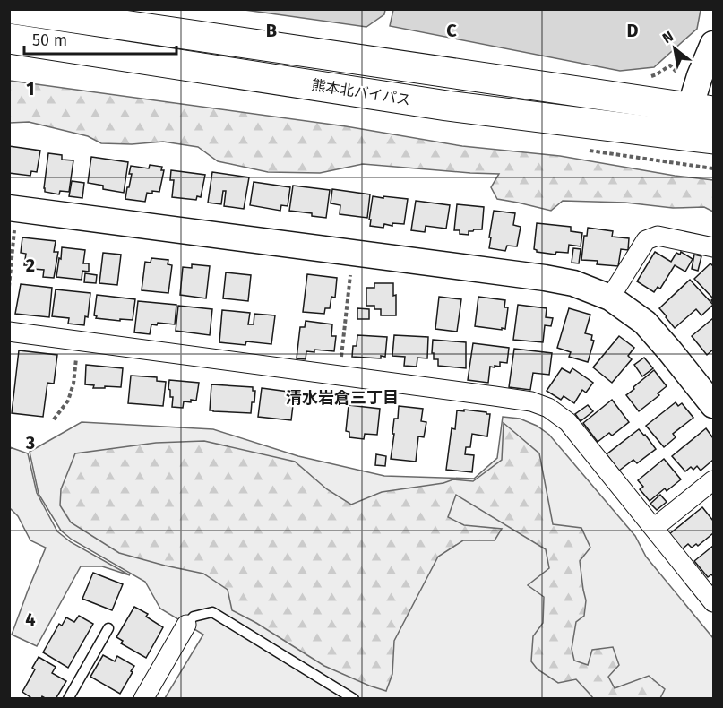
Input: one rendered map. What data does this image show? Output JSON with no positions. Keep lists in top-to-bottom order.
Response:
{
  "streets": {
    "highway": ["熊本北バイパス"]
  },
  "districts": ["清水岩倉三丁目"],
  "scale_bar": "50 m",
  "north": "top left",
  "grid": {
    "columns": ["B", "C", "D"],
    "rows": [
      "1",
      "2",
      "3",
      "4"
    ]
  }
}
